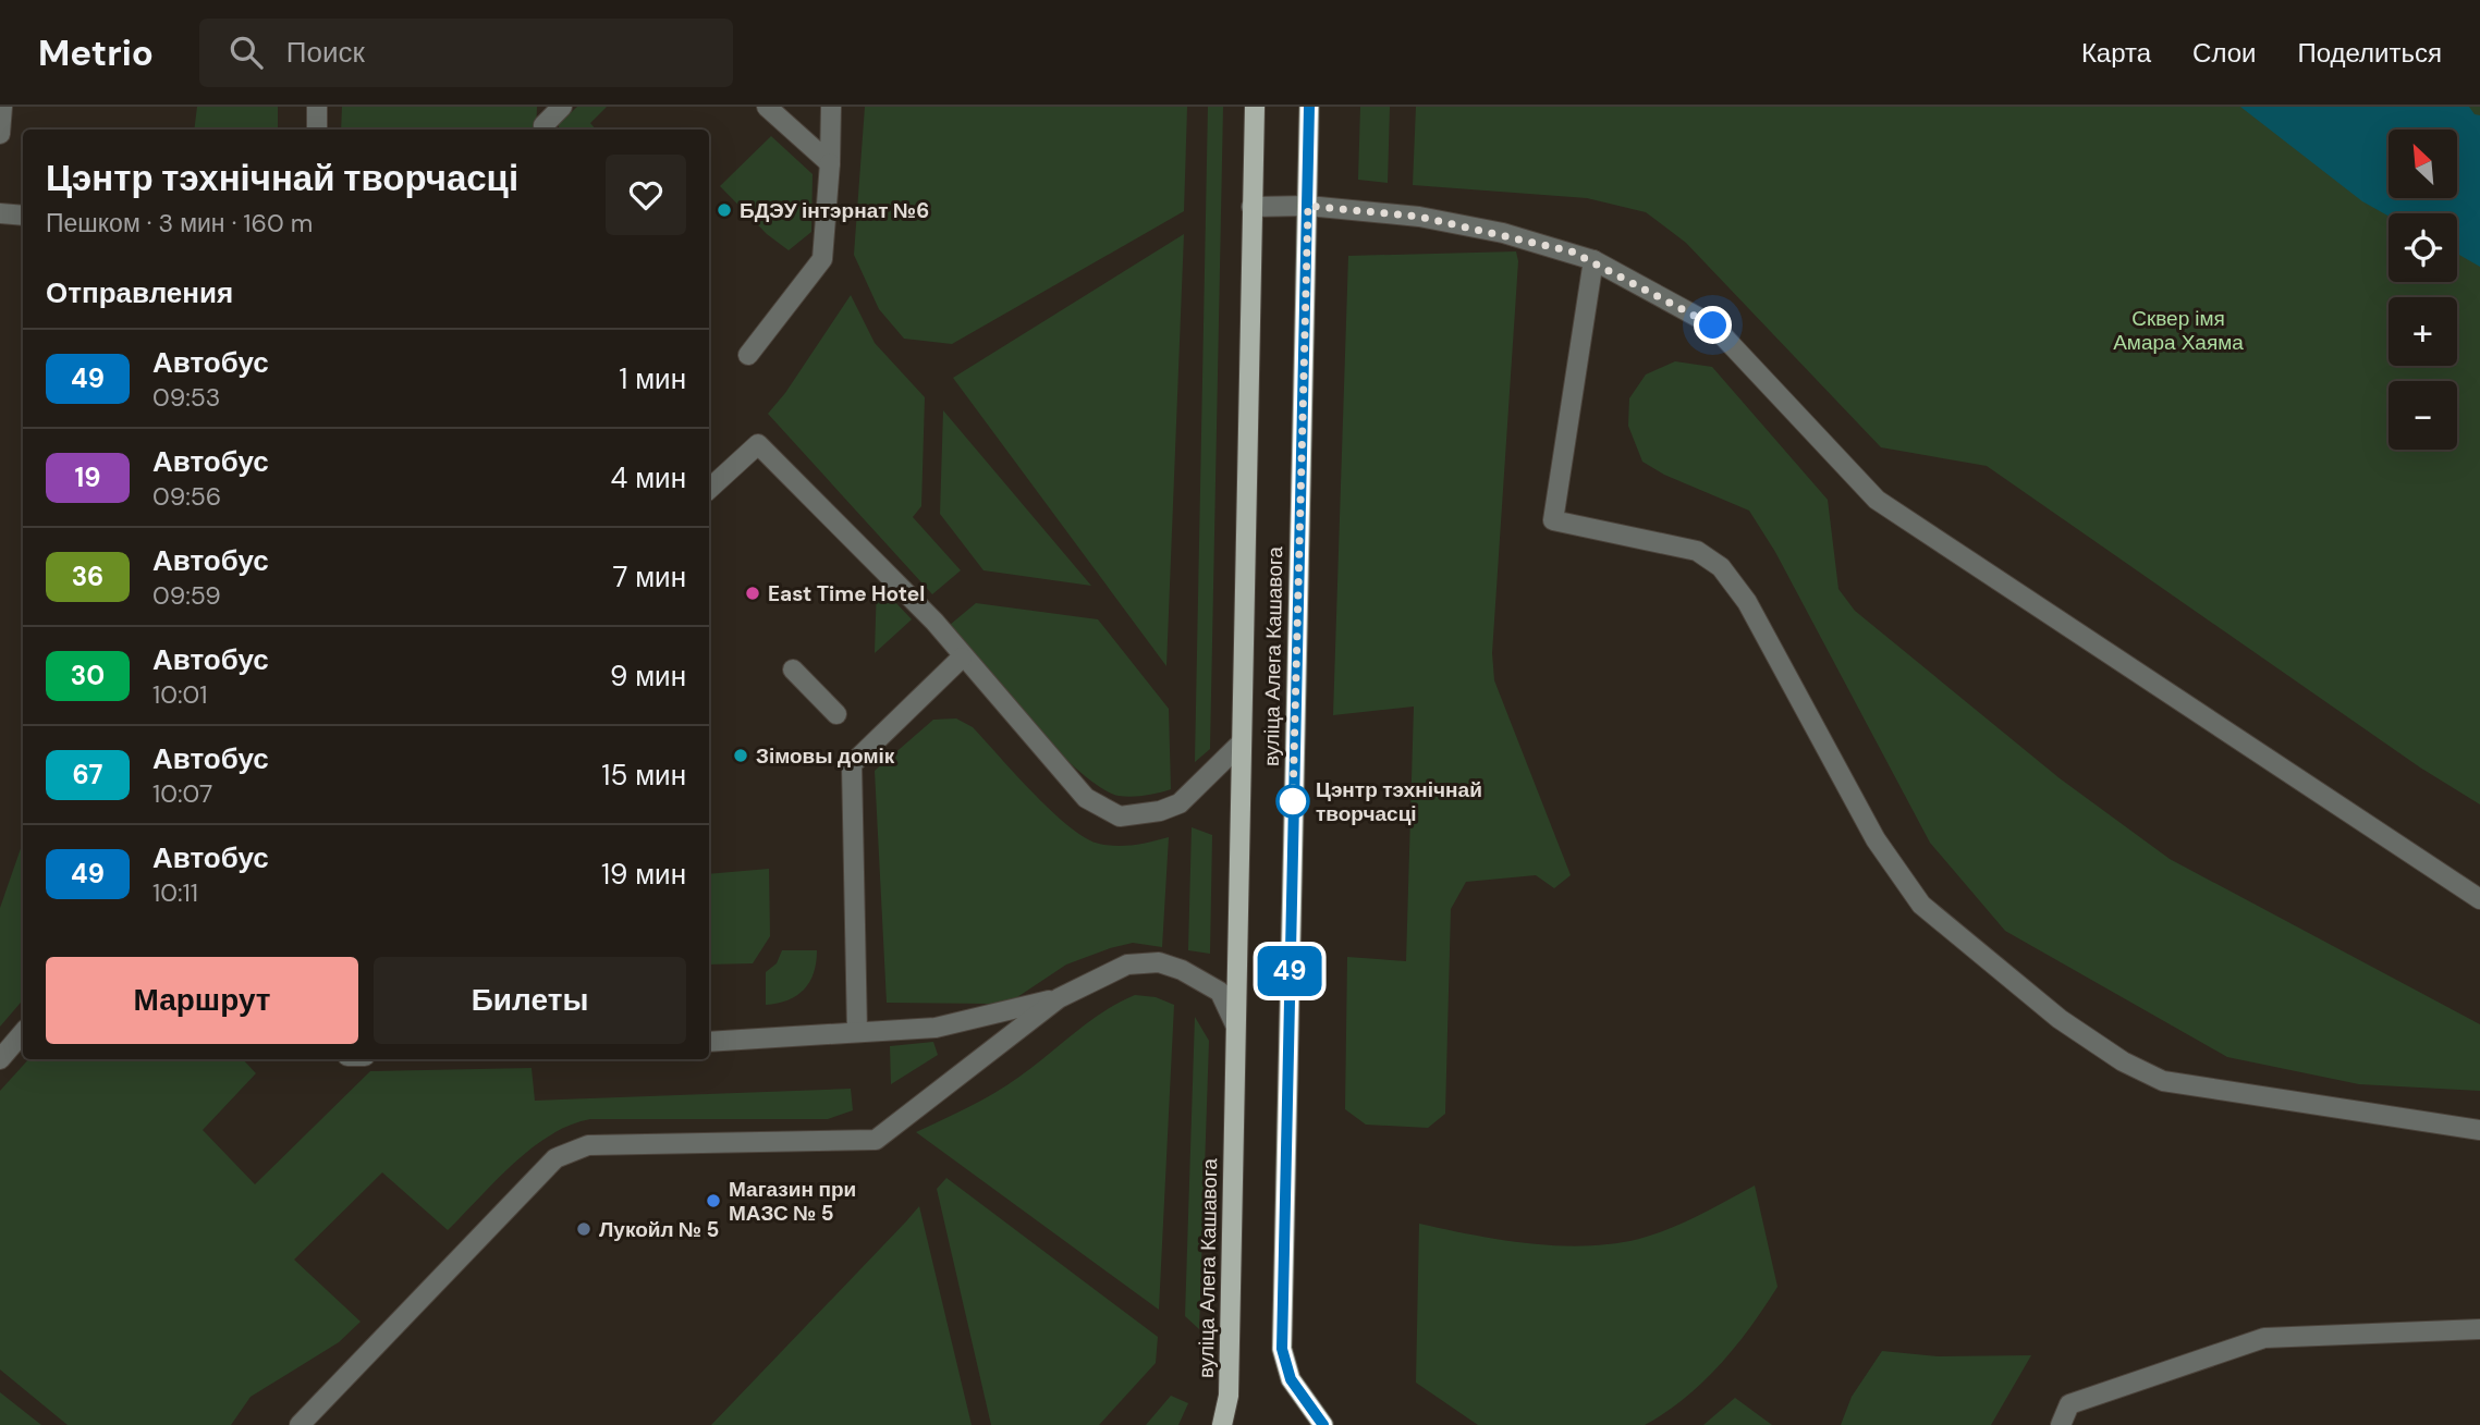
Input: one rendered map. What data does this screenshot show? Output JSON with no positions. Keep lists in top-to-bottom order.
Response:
{
  "streets": {
    "main road": ["вуліца Алега Кашавога"]
  },
  "parks": ["Сквер імя Амара Хаяма"],
  "places": [
    "БДЭУ інтэрнат №6",
    "East Time Hotel",
    "Зімовы домік",
    "Цэнтр тэхнічнай творчасці",
    "Магазин при МАЗС № 5",
    "Лукойл № 5"
  ],
  "lines": ["bus line 49"],
  "north": "top left",
  "page": {
    "header": "Metrio",
    "search": "Поиск",
    "nav": ["Карта", "Слои", "Поделиться"],
    "on_map": "49",
    "map_buttons": ["+", "−"],
    "heading": [
      ["Цэнтр тэхнічнай творчасці", "Пешком · 3 мин · 160 m"],
      "Отправления"
    ],
    "list": [
      {
        "mark": "49",
        "name": "Автобус",
        "note": "09:53",
        "value": "1 мин"
      },
      {
        "mark": "19",
        "name": "Автобус",
        "note": "09:56",
        "value": "4 мин"
      },
      {
        "mark": "36",
        "name": "Автобус",
        "note": "09:59",
        "value": "7 мин"
      },
      {
        "mark": "30",
        "name": "Автобус",
        "note": "10:01",
        "value": "9 мин"
      },
      {
        "mark": "67",
        "name": "Автобус",
        "note": "10:07",
        "value": "15 мин"
      },
      {
        "mark": "49",
        "name": "Автобус",
        "note": "10:11",
        "value": "19 мин"
      }
    ],
    "buttons": ["Маршрут", "Билеты"]
  }
}
